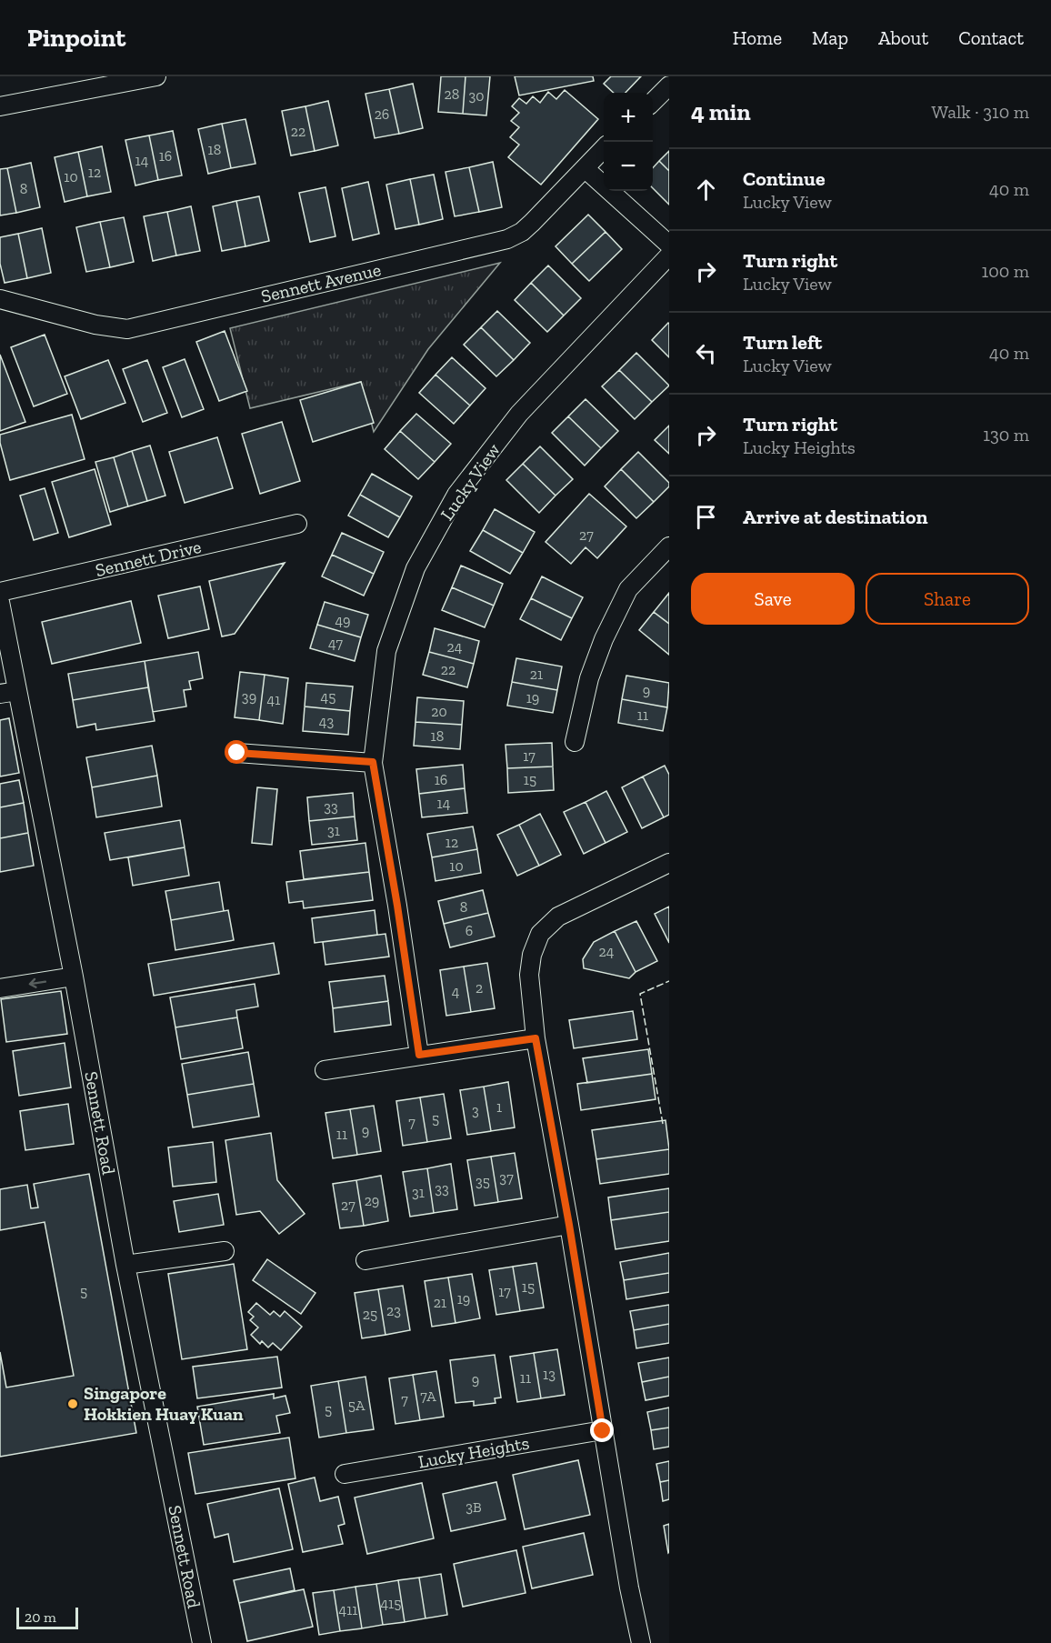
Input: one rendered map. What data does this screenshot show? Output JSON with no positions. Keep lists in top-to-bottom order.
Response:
{
  "streets": {
    "street": [
      "Sennett Avenue",
      "Lucky View",
      "Sennett Drive",
      "Sennett Road",
      "Lucky Heights"
    ]
  },
  "places": ["Singapore Hokkien Huay Kuan"],
  "house_numbers": [
    "28",
    "30",
    "26",
    "22",
    "18",
    "16",
    "14",
    "12",
    "10",
    "8",
    "27",
    "49",
    "47",
    "24",
    "22",
    "21",
    "9",
    "39",
    "45",
    "19",
    "41",
    "20",
    "11",
    "43",
    "18",
    "17",
    "16",
    "15",
    "14",
    "33",
    "31",
    "12",
    "10",
    "8",
    "6",
    "24",
    "2",
    "4",
    "1",
    "3",
    "5",
    "7",
    "9",
    "11",
    "37",
    "35",
    "33",
    "31",
    "29",
    "27",
    "15",
    "5",
    "17",
    "19",
    "21",
    "23",
    "25",
    "13",
    "11",
    "9",
    "7A",
    "7",
    "5A",
    "5",
    "3B",
    "415",
    "411"
  ],
  "scale_bar": "20 m",
  "page": {
    "header": "Pinpoint",
    "nav": [
      "Home",
      "Map",
      "About",
      "Contact"
    ],
    "heading": ["4 min", "Walk · 310 m"],
    "map_buttons": ["+", "−"],
    "list": [
      ["Continue", "Lucky View", "40 m"],
      ["Turn right", "Lucky View", "100 m"],
      ["Turn left", "Lucky View", "40 m"],
      ["Turn right", "Lucky Heights", "130 m"],
      "Arrive at destination"
    ],
    "buttons": ["Save", "Share"],
    "scale": "20 m"
  }
}
